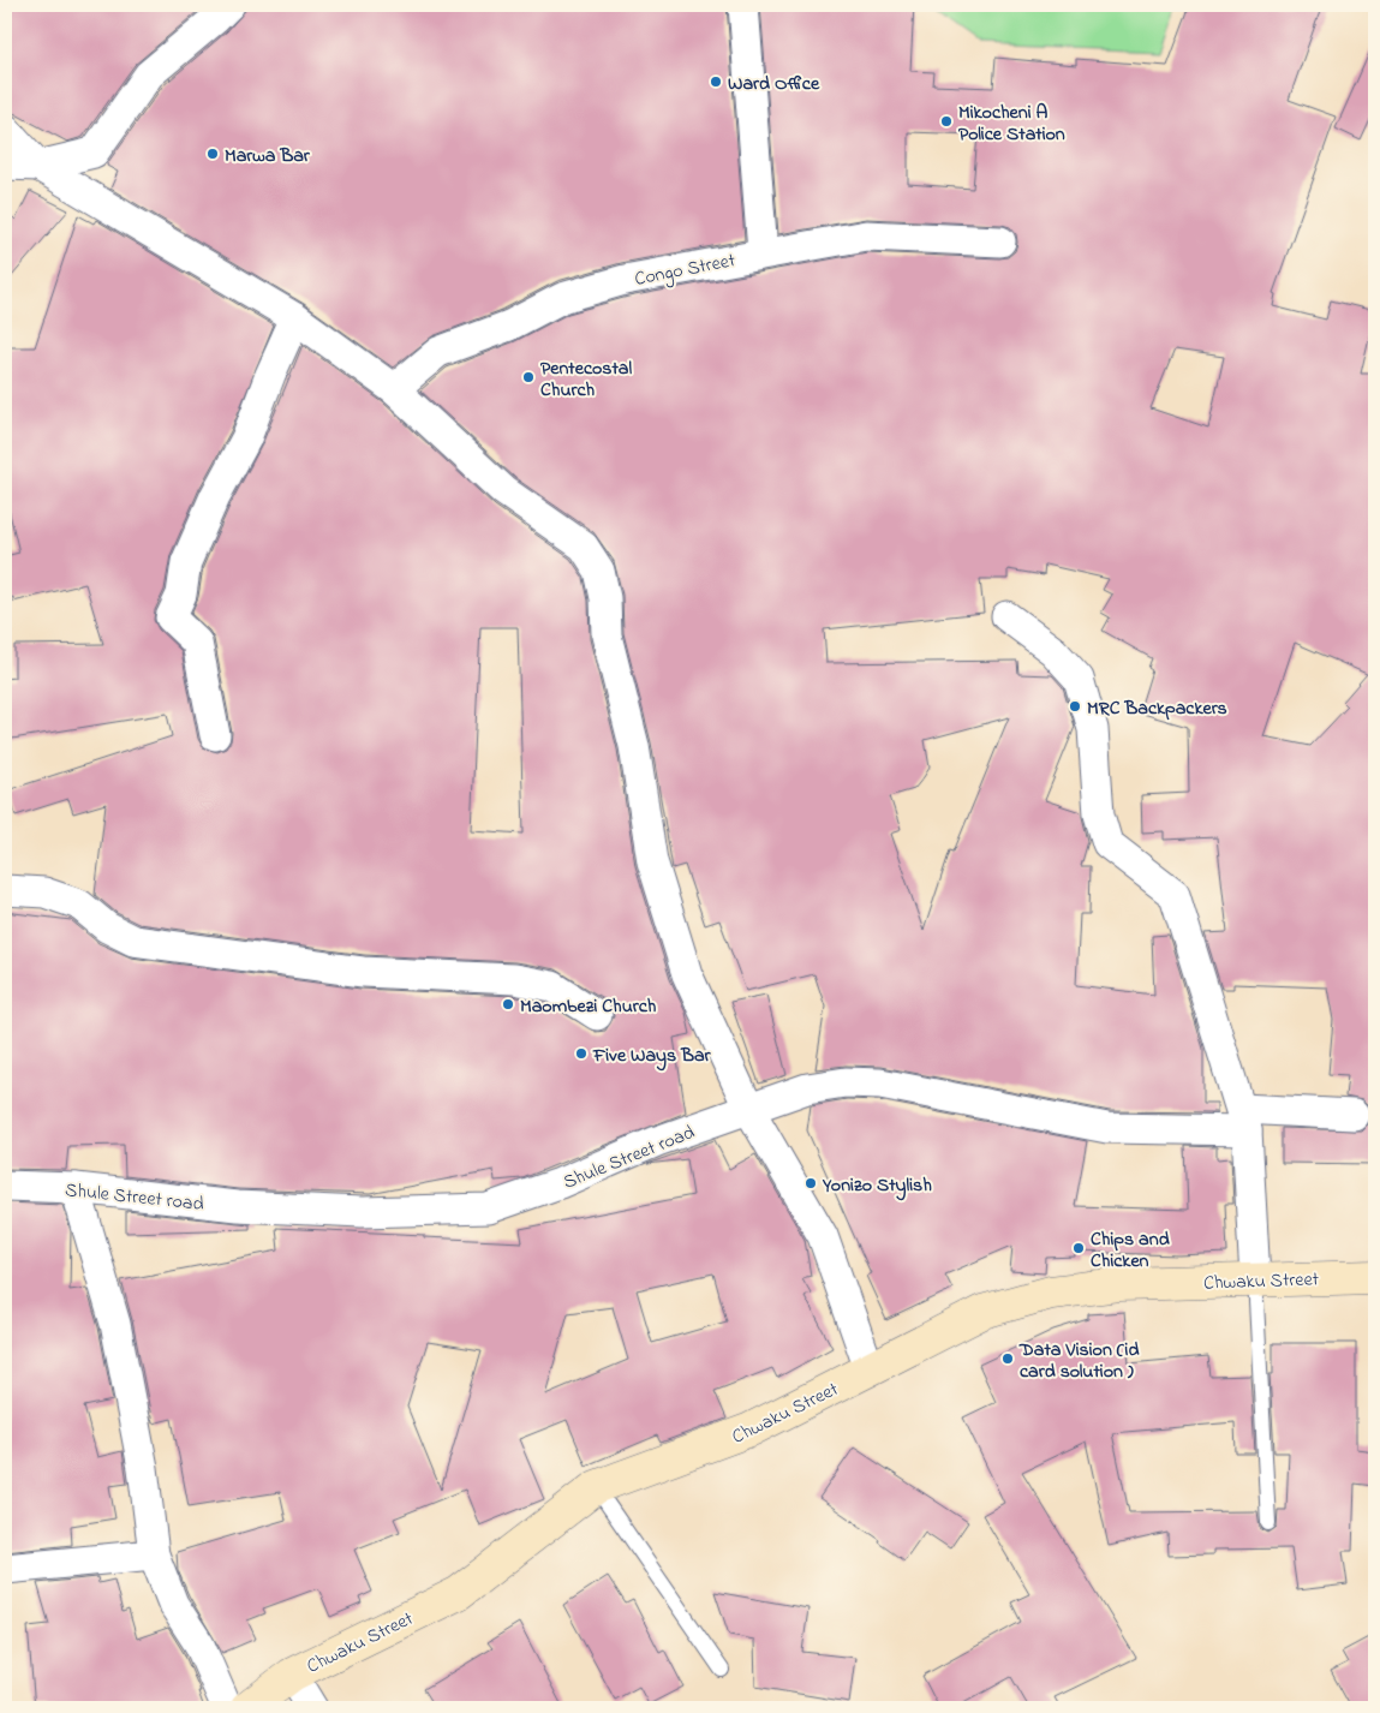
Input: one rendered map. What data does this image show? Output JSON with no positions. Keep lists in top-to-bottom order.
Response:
{
  "streets": {
    "main road": ["Chwaku Street"],
    "street": ["Congo Street", "Shule Street road"]
  },
  "places": [
    "Ward Office",
    "Mikocheni A Police Station",
    "Marwa Bar",
    "Pentecostal Church",
    "MRC Backpackers",
    "Maombezi Church",
    "Five Ways Bar",
    "Yonizo Stylish",
    "Chips and Chicken",
    "Data Vision (id card solution )"
  ]
}
